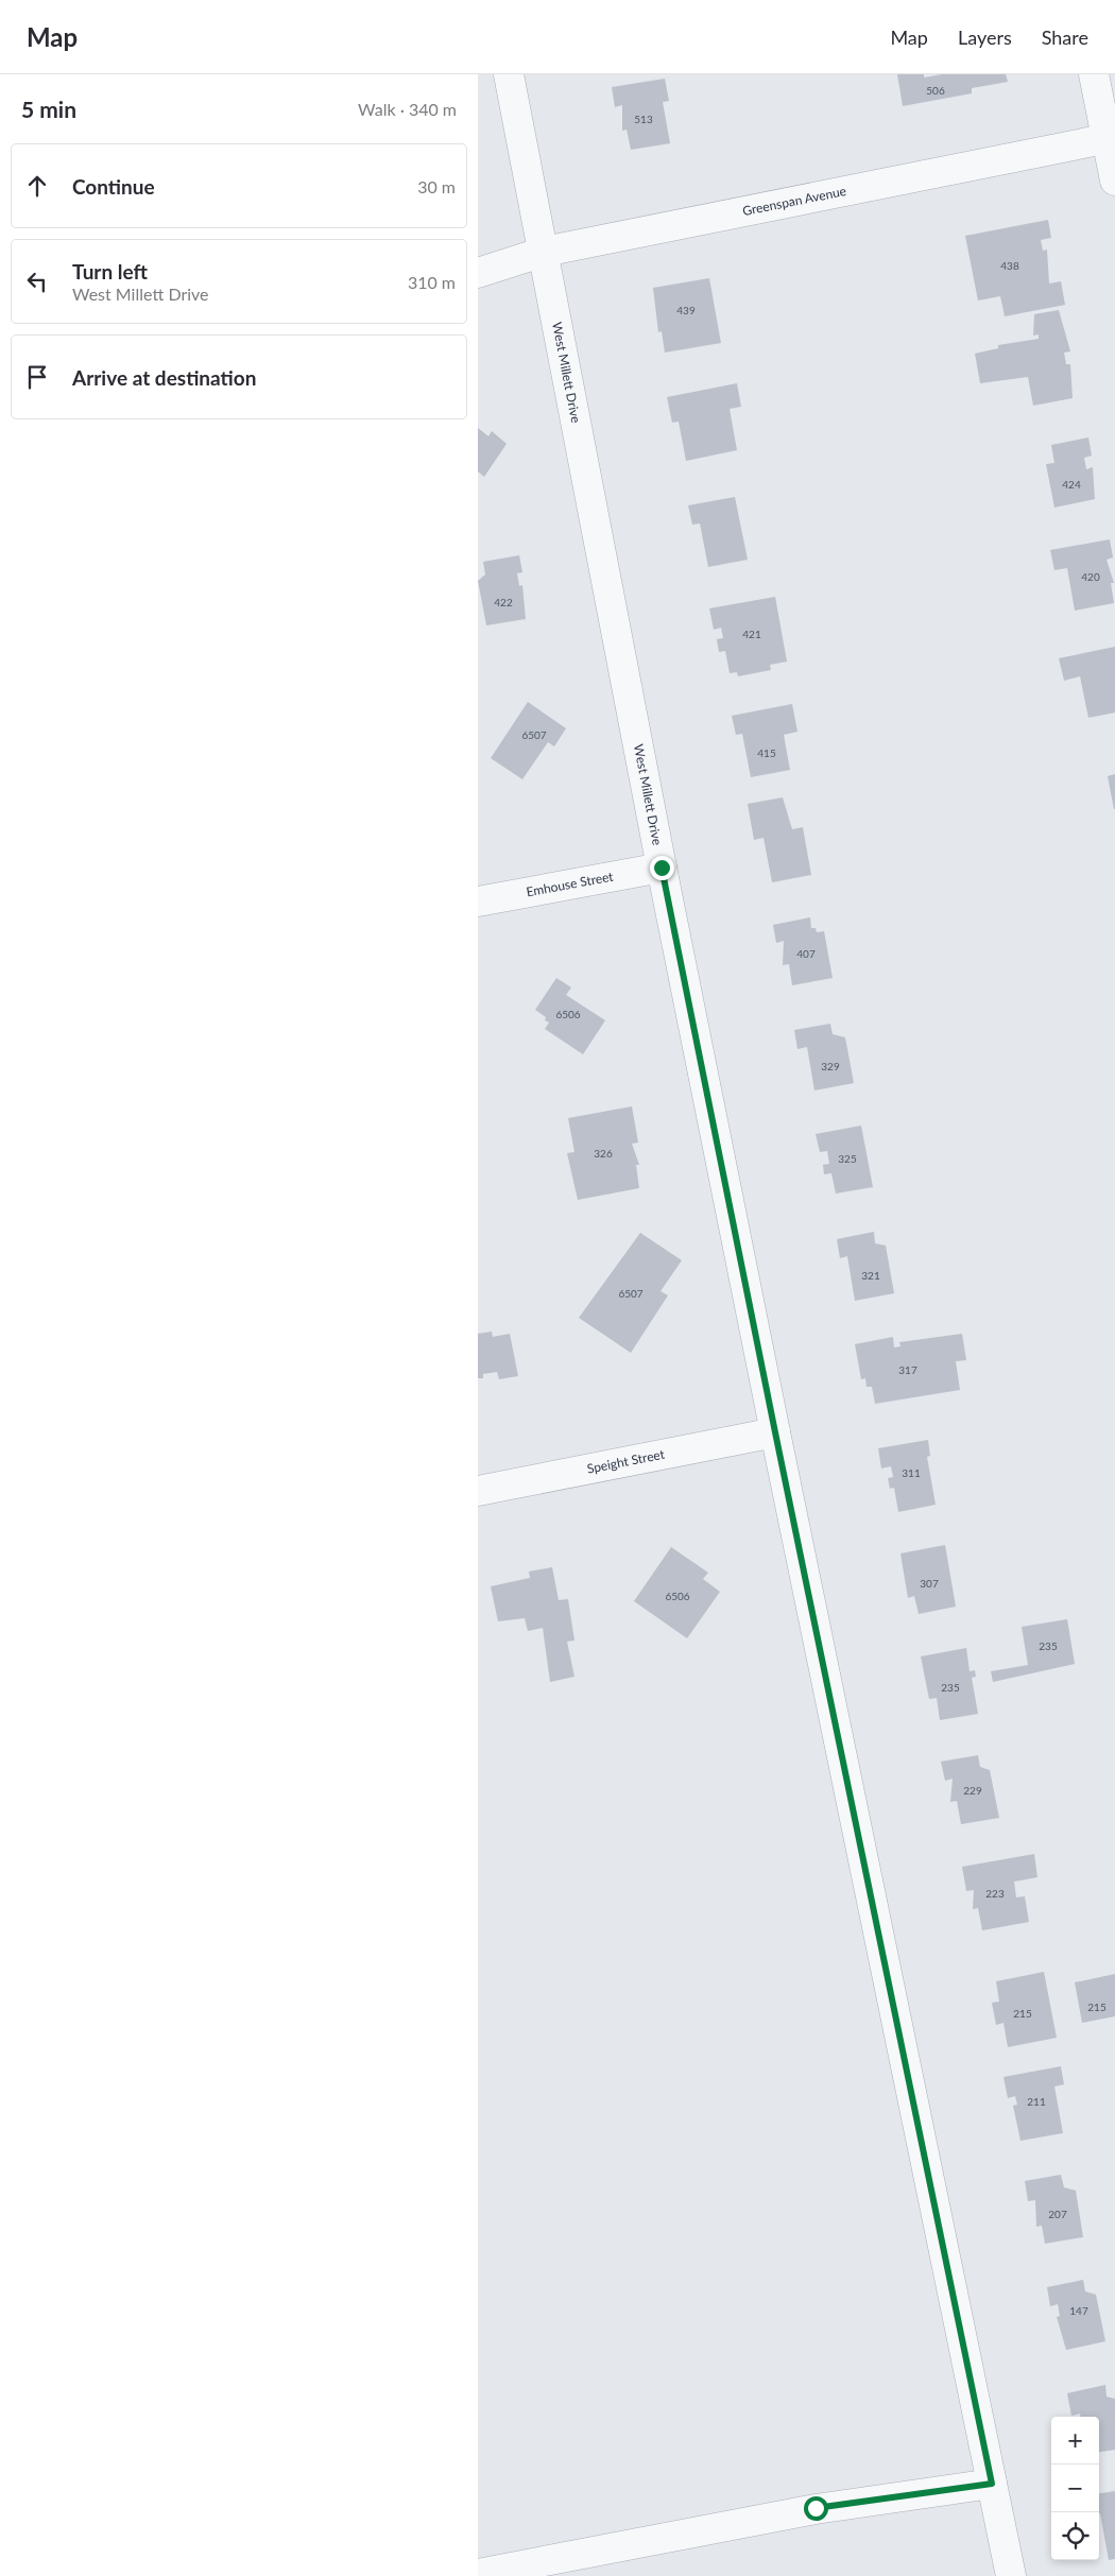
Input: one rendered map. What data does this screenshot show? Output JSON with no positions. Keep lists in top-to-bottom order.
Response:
{
  "streets": {
    "street": [
      "Greenspan Avenue",
      "West Millett Drive",
      "Emhouse Street",
      "Speight Street"
    ]
  },
  "crossings": [
    ["Greenspan Avenue", "West Millett Drive"],
    ["West Millett Drive", "Emhouse Street"],
    ["West Millett Drive", "Speight Street"]
  ],
  "house_numbers": [
    "506",
    "513",
    "438",
    "439",
    "424",
    "420",
    "422",
    "421",
    "6507",
    "415",
    "407",
    "6506",
    "329",
    "326",
    "325",
    "321",
    "6507",
    "317",
    "311",
    "307",
    "6506",
    "235",
    "235",
    "229",
    "223",
    "215",
    "215",
    "211",
    "207",
    "147"
  ],
  "page": {
    "header": "Map",
    "nav": ["Map", "Layers", "Share"],
    "heading": ["5 min", "Walk · 340 m"],
    "list": [
      ["Continue", "30 m"],
      ["Turn left", "West Millett Drive", "310 m"],
      "Arrive at destination"
    ],
    "map_buttons": ["+", "−"]
  }
}
